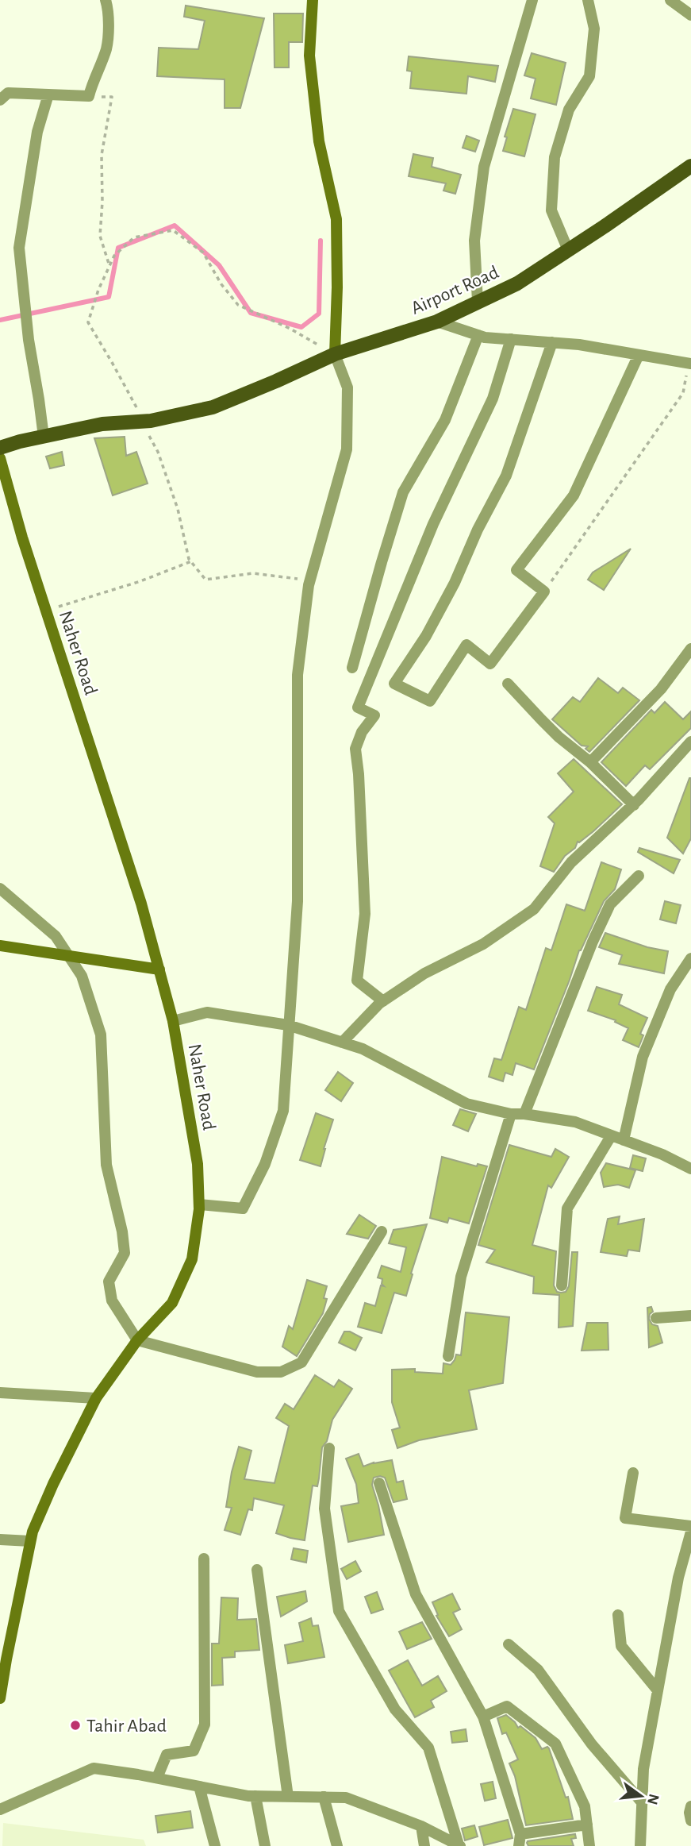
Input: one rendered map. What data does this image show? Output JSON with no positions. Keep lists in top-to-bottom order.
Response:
{
  "streets": {
    "main road": ["Airport Road", "Naher Road"]
  },
  "places": ["Tahir Abad"],
  "north": "right"
}
